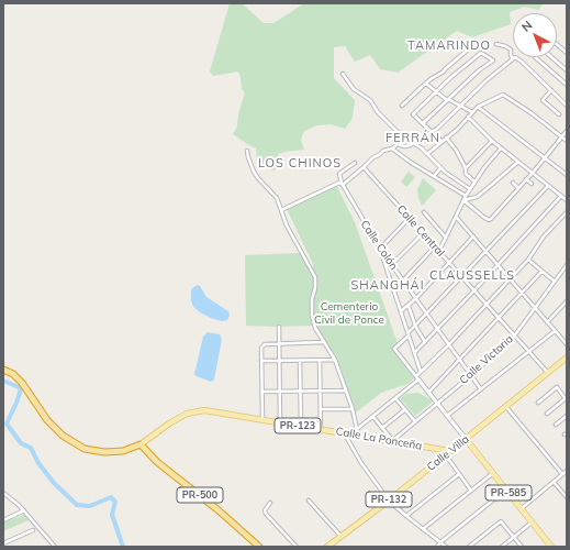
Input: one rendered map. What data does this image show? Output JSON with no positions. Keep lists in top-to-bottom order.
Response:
{
  "streets": {
    "highway": ["PR-123", "PR-500"],
    "main road": [
      "Calle La Ponceña",
      "Calle Villa",
      "PR-585",
      "PR-132"
    ],
    "street": ["Calle Central", "Calle Colón", "Calle Victoria"]
  },
  "crossings": [
    ["Calle Central", "Calle Victoria"],
    ["Calle Central", "Calle Villa"],
    ["Calle Colón", "Calle Victoria"],
    ["Calle Victoria", "Calle La Ponceña"],
    ["Calle Victoria", "PR-585"],
    ["PR-123", "Calle La Ponceña"],
    ["PR-123", "PR-500"],
    ["Calle La Ponceña", "Calle Villa"],
    ["Calle La Ponceña", "PR-500"],
    ["Calle Villa", "PR-585"]
  ],
  "districts": [
    "TAMARINDO",
    "FERRÁN",
    "LOS CHINOS",
    "CLAUSSELLS",
    "SHANGHÁI"
  ],
  "parks": ["Cementerio Civil de Ponce"],
  "north": "top left"
}
